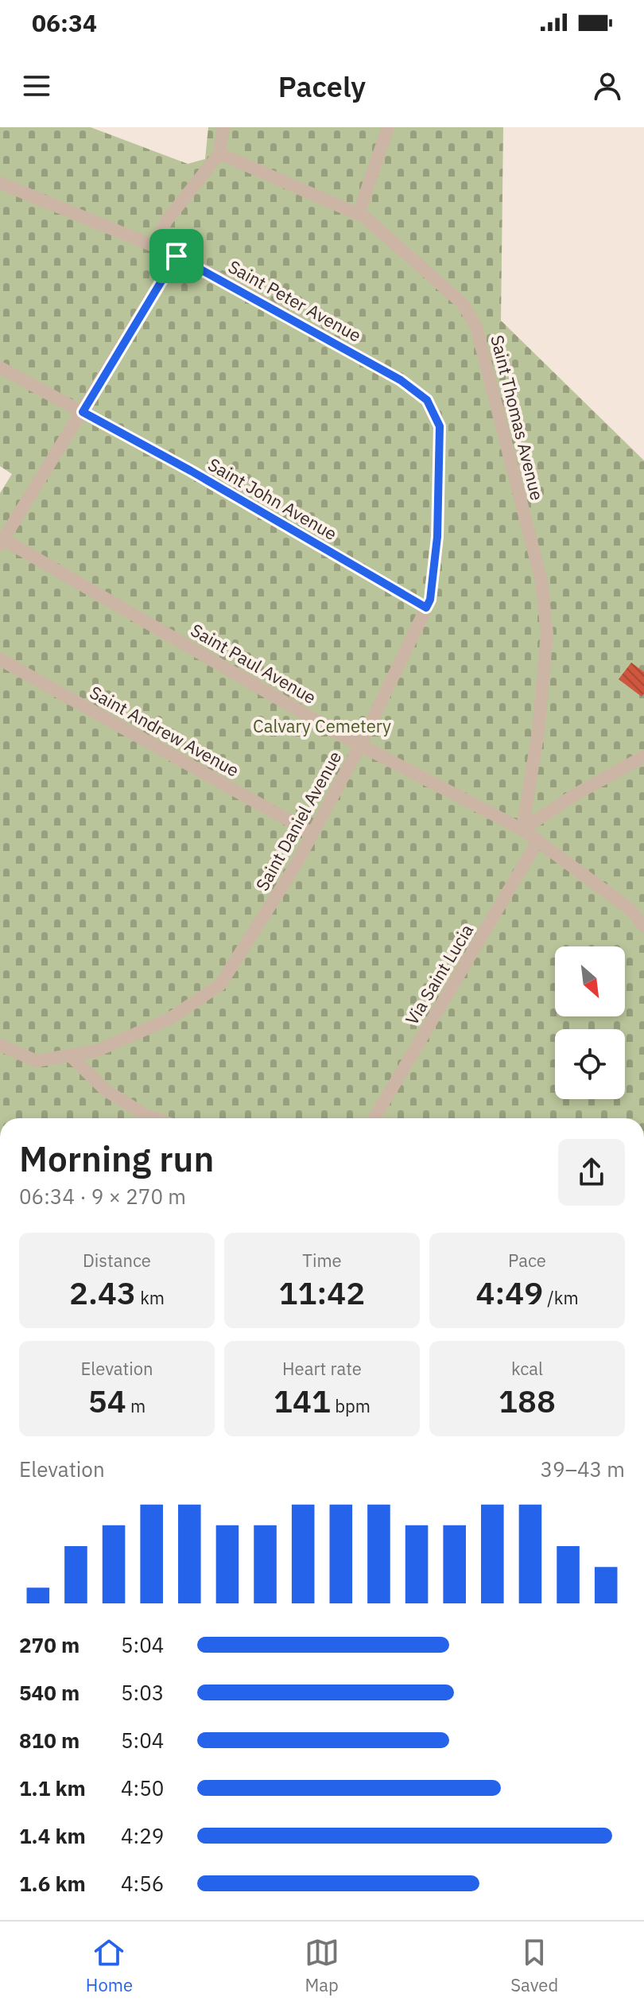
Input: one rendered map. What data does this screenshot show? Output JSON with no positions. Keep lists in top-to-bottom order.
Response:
{
  "streets": {
    "lane": [
      "Saint Peter Avenue",
      "Saint Thomas Avenue",
      "Saint John Avenue",
      "Saint Paul Avenue",
      "Saint Andrew Avenue",
      "Saint Daniel Avenue",
      "Via Saint Lucia"
    ]
  },
  "crossings": [
    ["Saint Peter Avenue", "Saint Daniel Avenue"],
    ["Saint Thomas Avenue", "Saint Paul Avenue"],
    ["Saint John Avenue", "Saint Daniel Avenue"],
    ["Saint Paul Avenue", "Saint Daniel Avenue"],
    ["Saint Paul Avenue", "Via Saint Lucia"],
    ["Saint Andrew Avenue", "Saint Daniel Avenue"]
  ],
  "parks": ["Calvary Cemetery"],
  "north": "bottom right",
  "page": {
    "status": "06:34",
    "header": "Pacely",
    "heading": ["Morning run", "06:34 · 9 × 270 m"],
    "stats": [
      ["Distance", "2.43 km"],
      ["Time", "11:42"],
      ["Pace", "4:49 /km"],
      ["Elevation", "54 m"],
      ["Heart rate", "141 bpm"],
      ["kcal", "188"]
    ],
    "chart": ["Elevation", "39–43 m"],
    "list": [
      {
        "name": "270 m",
        "note": "5:04"
      },
      {
        "name": "540 m",
        "note": "5:03"
      },
      {
        "name": "810 m",
        "note": "5:04"
      },
      {
        "name": "1.1 km",
        "note": "4:50"
      },
      {
        "name": "1.4 km",
        "note": "4:29"
      },
      {
        "name": "1.6 km",
        "note": "4:56"
      }
    ],
    "tabs": ["Home", "Map", "Saved"]
  }
}
